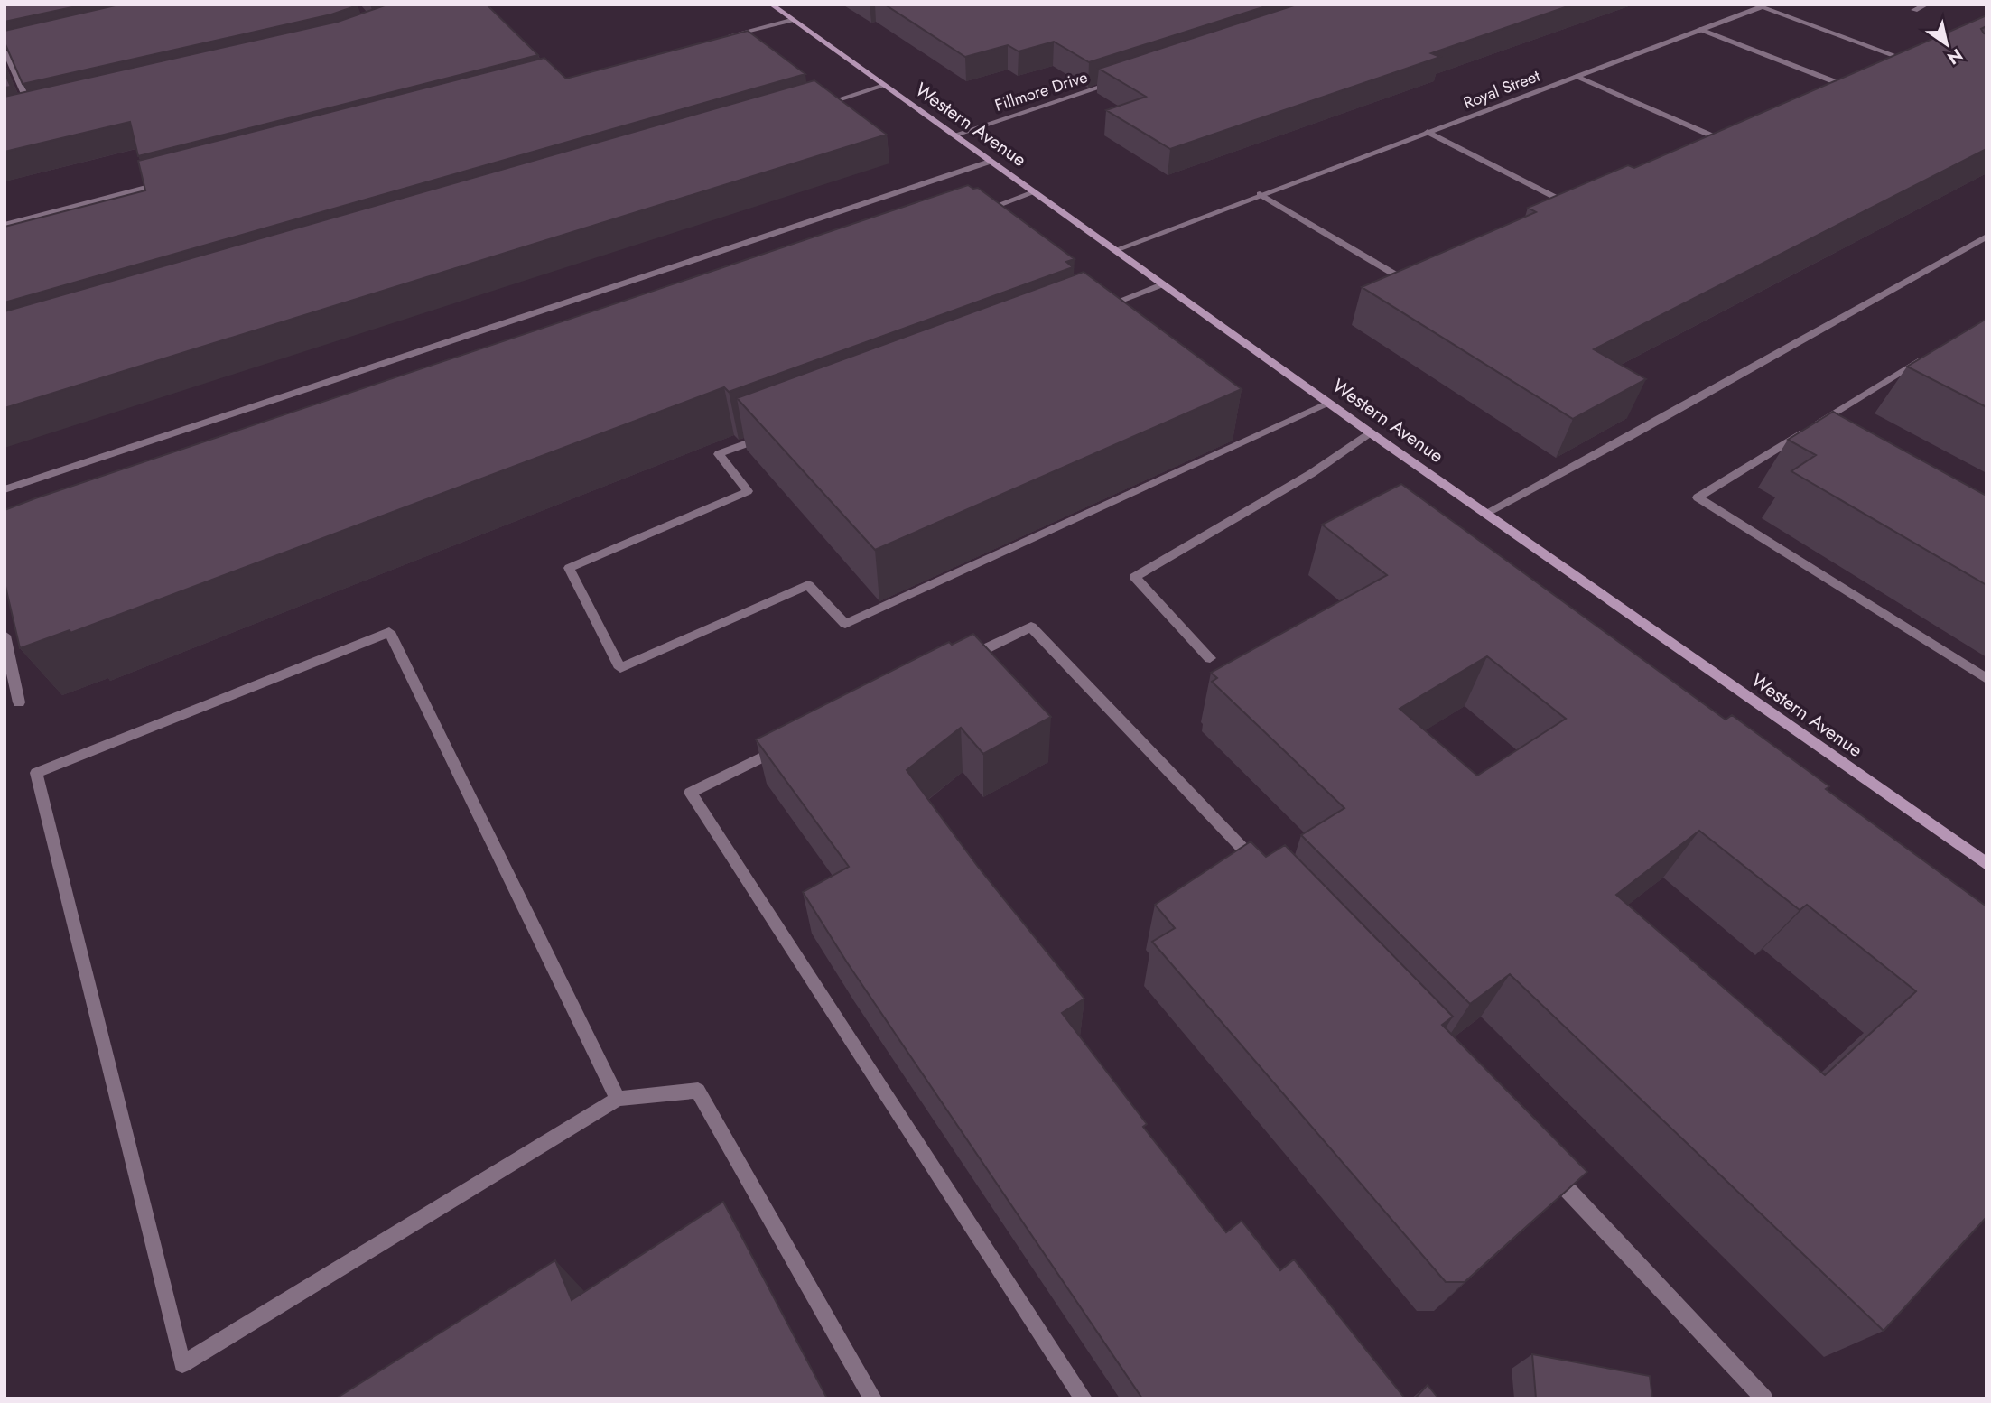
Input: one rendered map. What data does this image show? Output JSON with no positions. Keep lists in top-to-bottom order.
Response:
{
  "streets": {
    "main road": ["Western Avenue"],
    "street": ["Royal Street", "Fillmore Drive"]
  },
  "crossings": [
    ["Royal Street", "Western Avenue"],
    ["Fillmore Drive", "Western Avenue"]
  ],
  "north": "bottom right"
}
